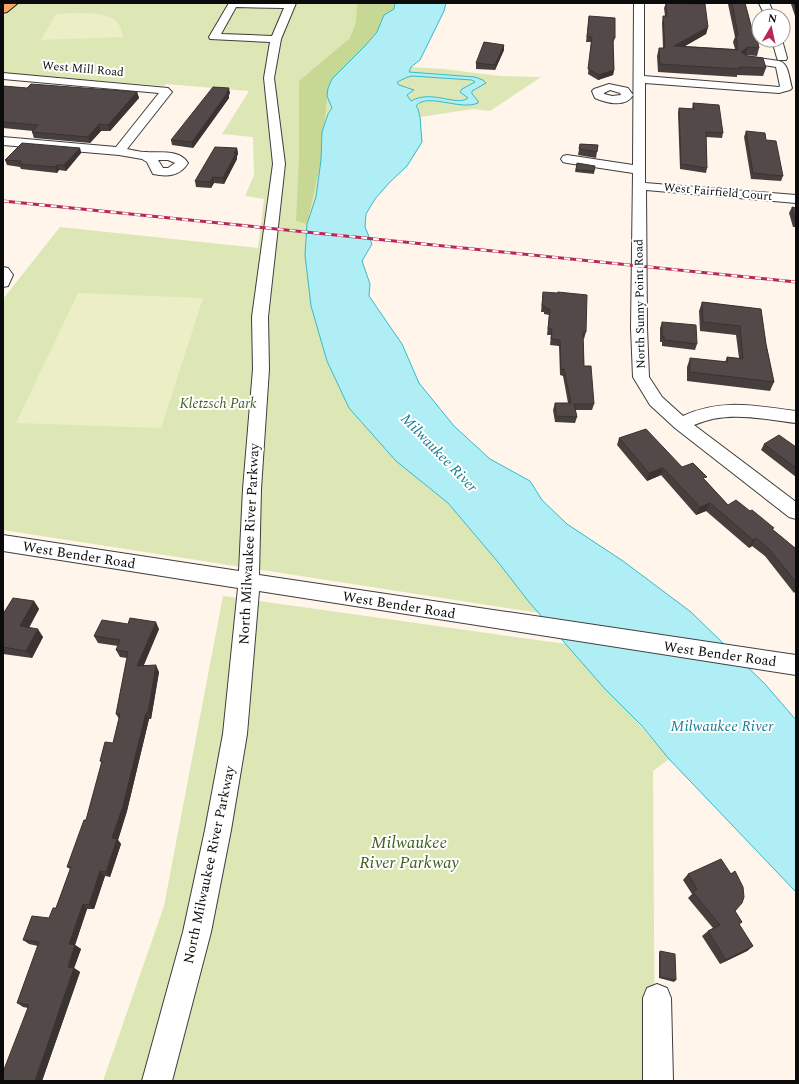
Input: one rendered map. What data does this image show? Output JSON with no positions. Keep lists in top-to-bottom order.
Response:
{
  "streets": {
    "street": [
      "West Mill Road",
      "West Fairfield Court",
      "North Sunny Point Road",
      "North Milwaukee River Parkway",
      "West Bender Road"
    ]
  },
  "crossings": [
    ["West Fairfield Court", "North Sunny Point Road"],
    ["North Milwaukee River Parkway", "West Bender Road"]
  ],
  "water": ["Milwaukee River"],
  "parks": ["Kletzsch Park", "Milwaukee River Parkway"],
  "north": "top"
}
